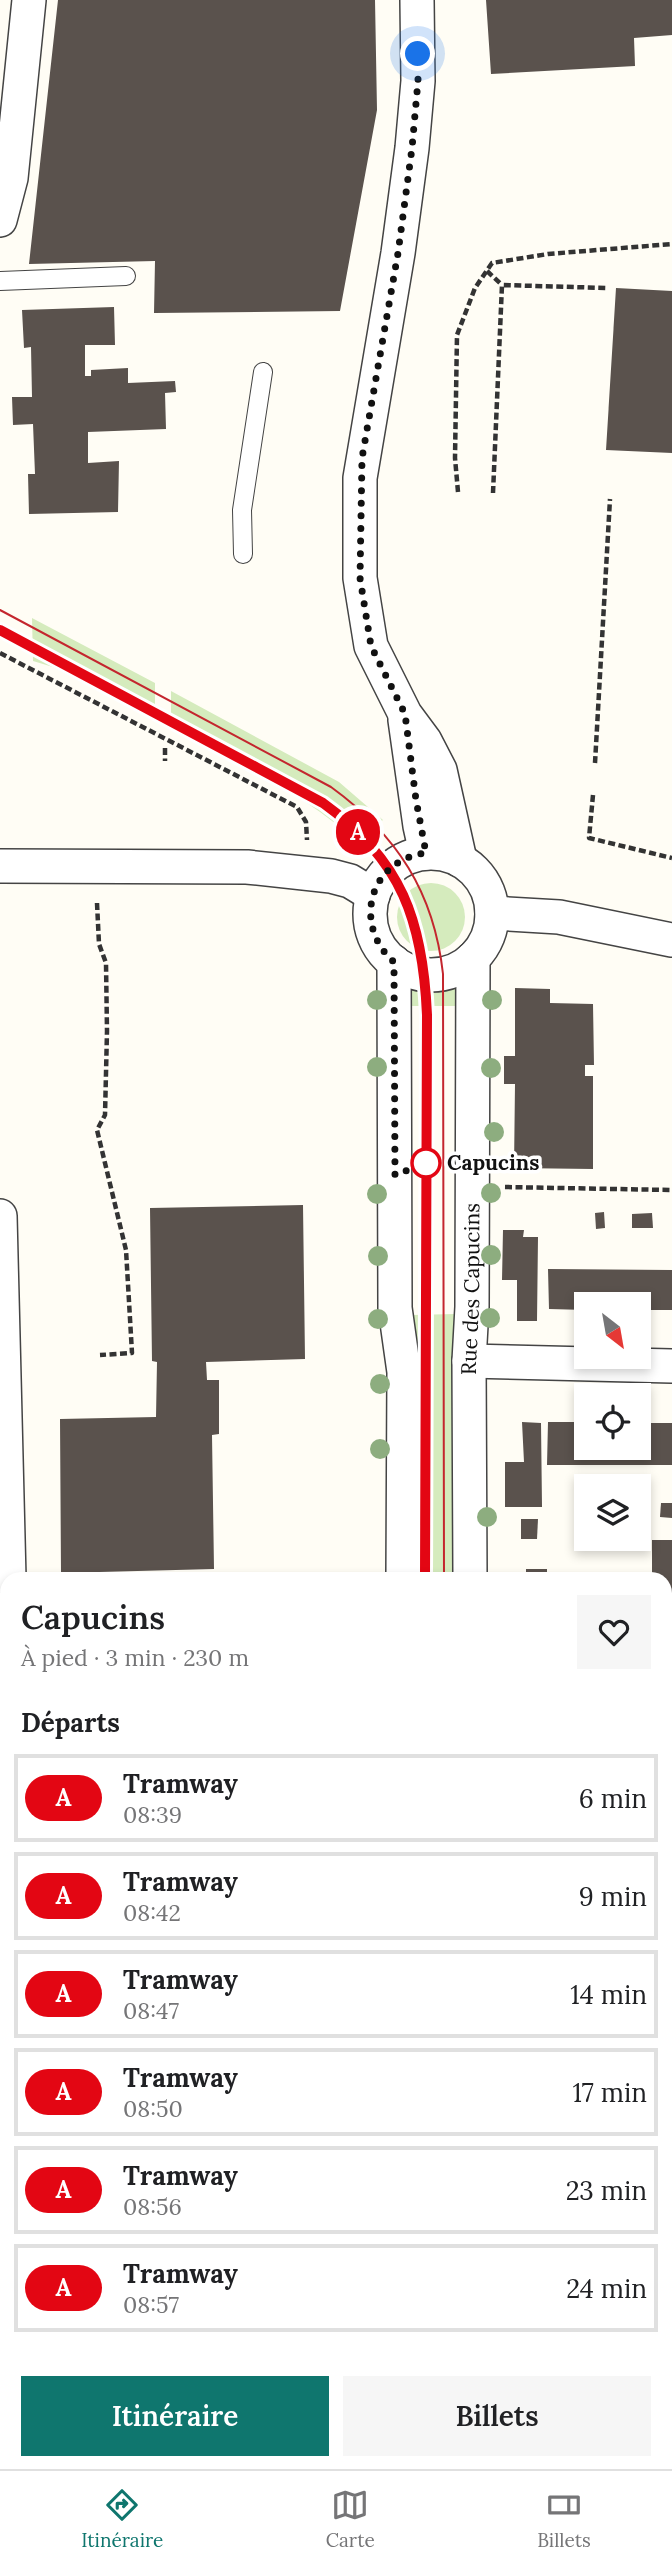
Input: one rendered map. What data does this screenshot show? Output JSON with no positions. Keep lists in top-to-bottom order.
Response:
{
  "streets": {
    "street": ["Rue des Capucins"]
  },
  "places": ["Capucins"],
  "lines": ["tram line A"],
  "north": "bottom right",
  "page": {
    "on_map": "A",
    "heading": [
      ["Capucins", "À pied · 3 min · 230 m"],
      "Départs"
    ],
    "list": [
      {
        "mark": "A",
        "name": "Tramway",
        "note": "08:39",
        "value": "6 min"
      },
      {
        "mark": "A",
        "name": "Tramway",
        "note": "08:42",
        "value": "9 min"
      },
      {
        "mark": "A",
        "name": "Tramway",
        "note": "08:47",
        "value": "14 min"
      },
      {
        "mark": "A",
        "name": "Tramway",
        "note": "08:50",
        "value": "17 min"
      },
      {
        "mark": "A",
        "name": "Tramway",
        "note": "08:56",
        "value": "23 min"
      },
      {
        "mark": "A",
        "name": "Tramway",
        "note": "08:57",
        "value": "24 min"
      }
    ],
    "buttons": ["Itinéraire", "Billets"],
    "tabs": ["Itinéraire", "Carte", "Billets"]
  }
}
